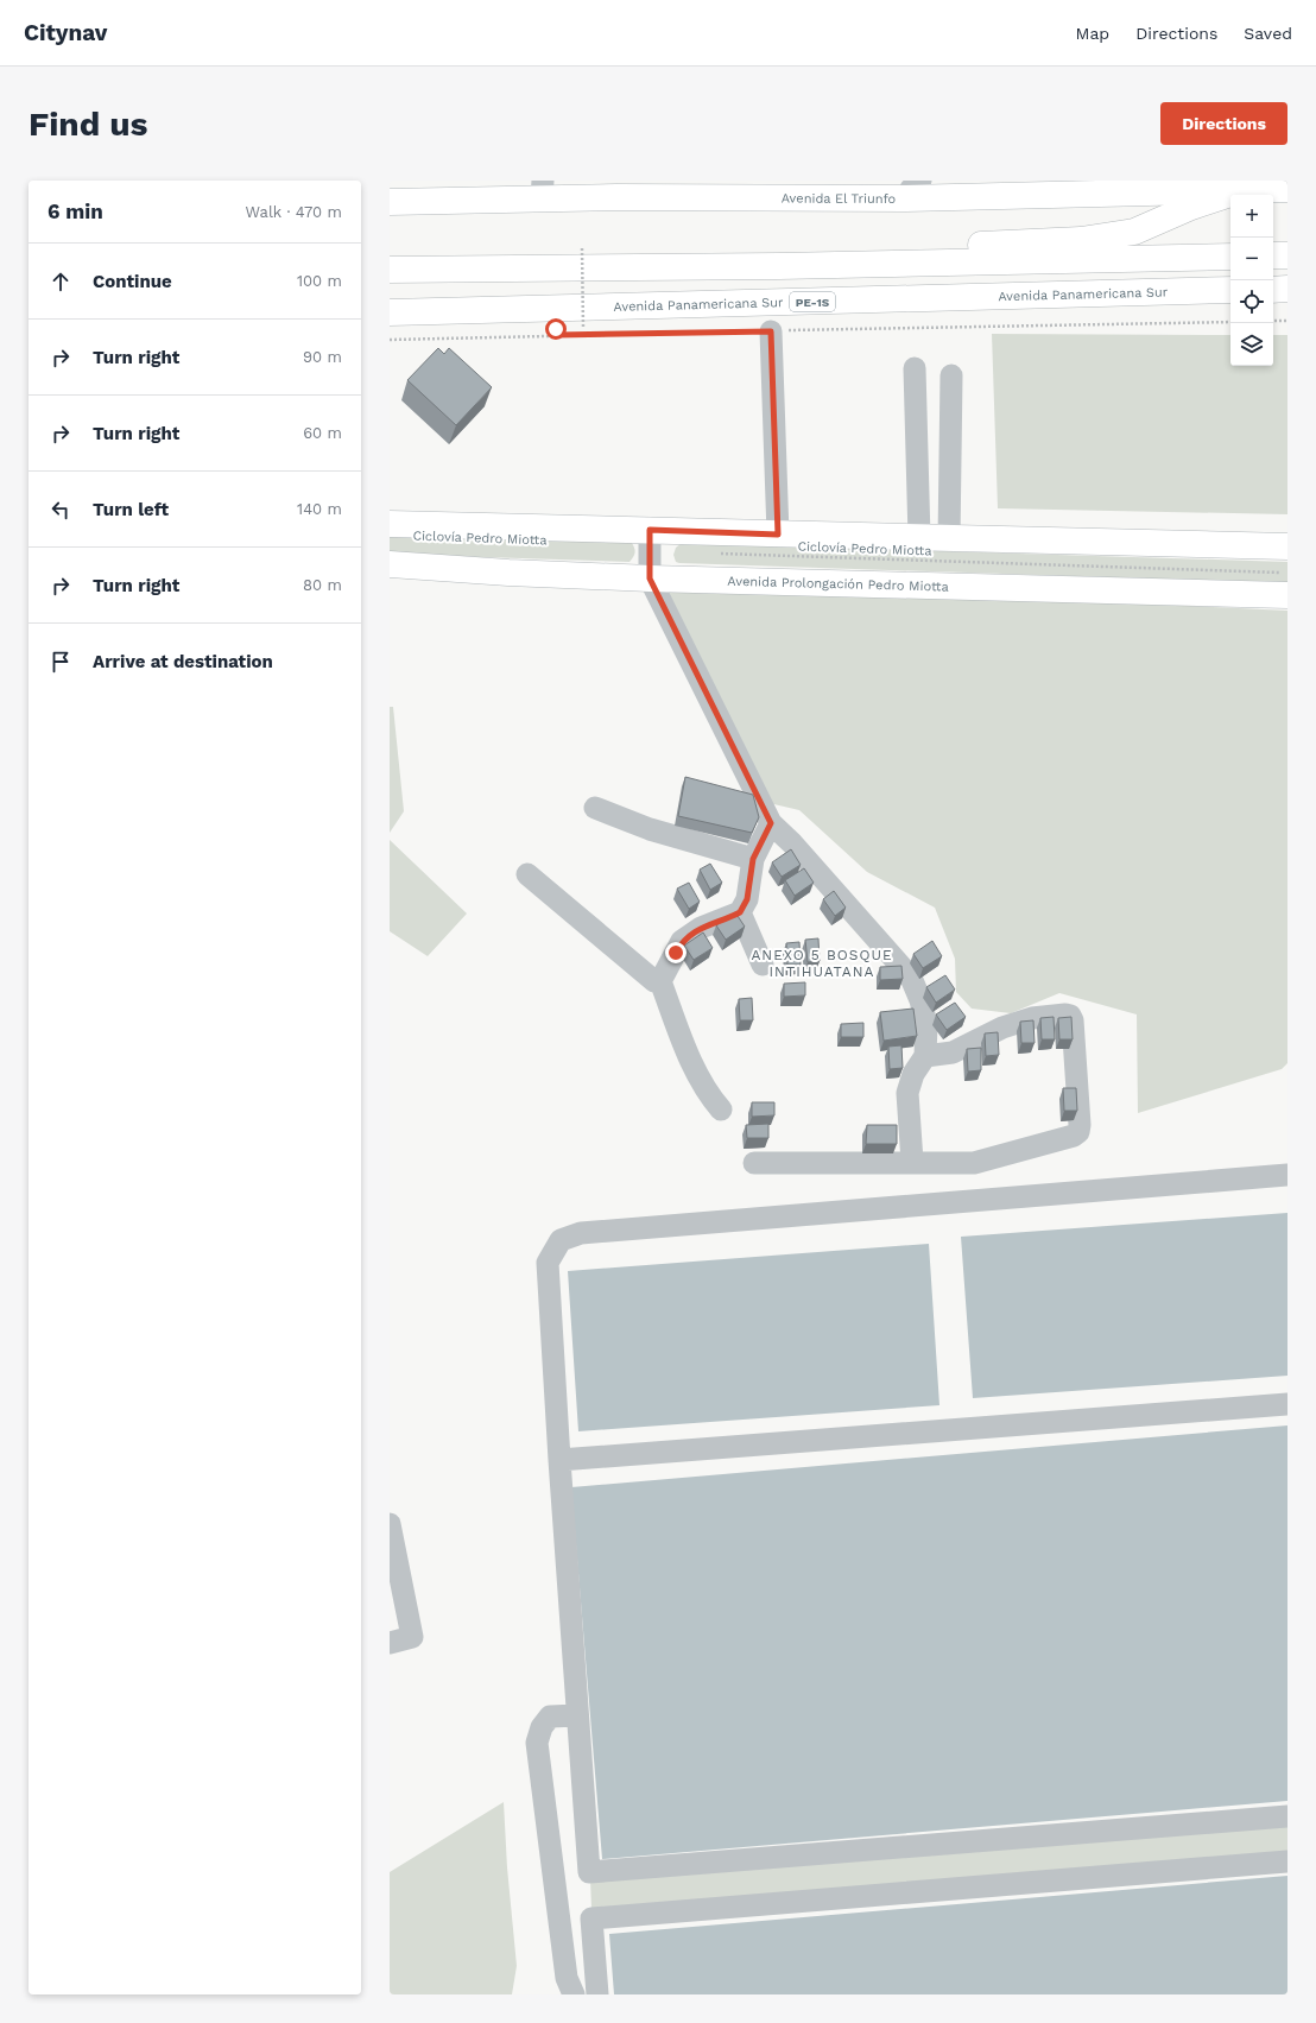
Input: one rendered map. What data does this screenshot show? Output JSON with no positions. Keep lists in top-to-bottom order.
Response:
{
  "streets": {
    "main road": [
      "Avenida El Triunfo",
      "Avenida Panamericana Sur",
      "PE-1S",
      "Avenida Prolongación Pedro Miotta"
    ],
    "path": ["Ciclovía Pedro Miotta"]
  },
  "districts": ["ANEXO 5 BOSQUE INTIHUATANA"],
  "page": {
    "header": "Citynav",
    "nav": ["Map", "Directions", "Saved"],
    "buttons": "Directions",
    "title": "Find us",
    "heading": ["6 min", "Walk · 470 m"],
    "map_buttons": ["+", "−"],
    "list": [
      ["Continue", "100 m"],
      ["Turn right", "90 m"],
      ["Turn right", "60 m"],
      ["Turn left", "140 m"],
      ["Turn right", "80 m"],
      "Arrive at destination"
    ]
  }
}
